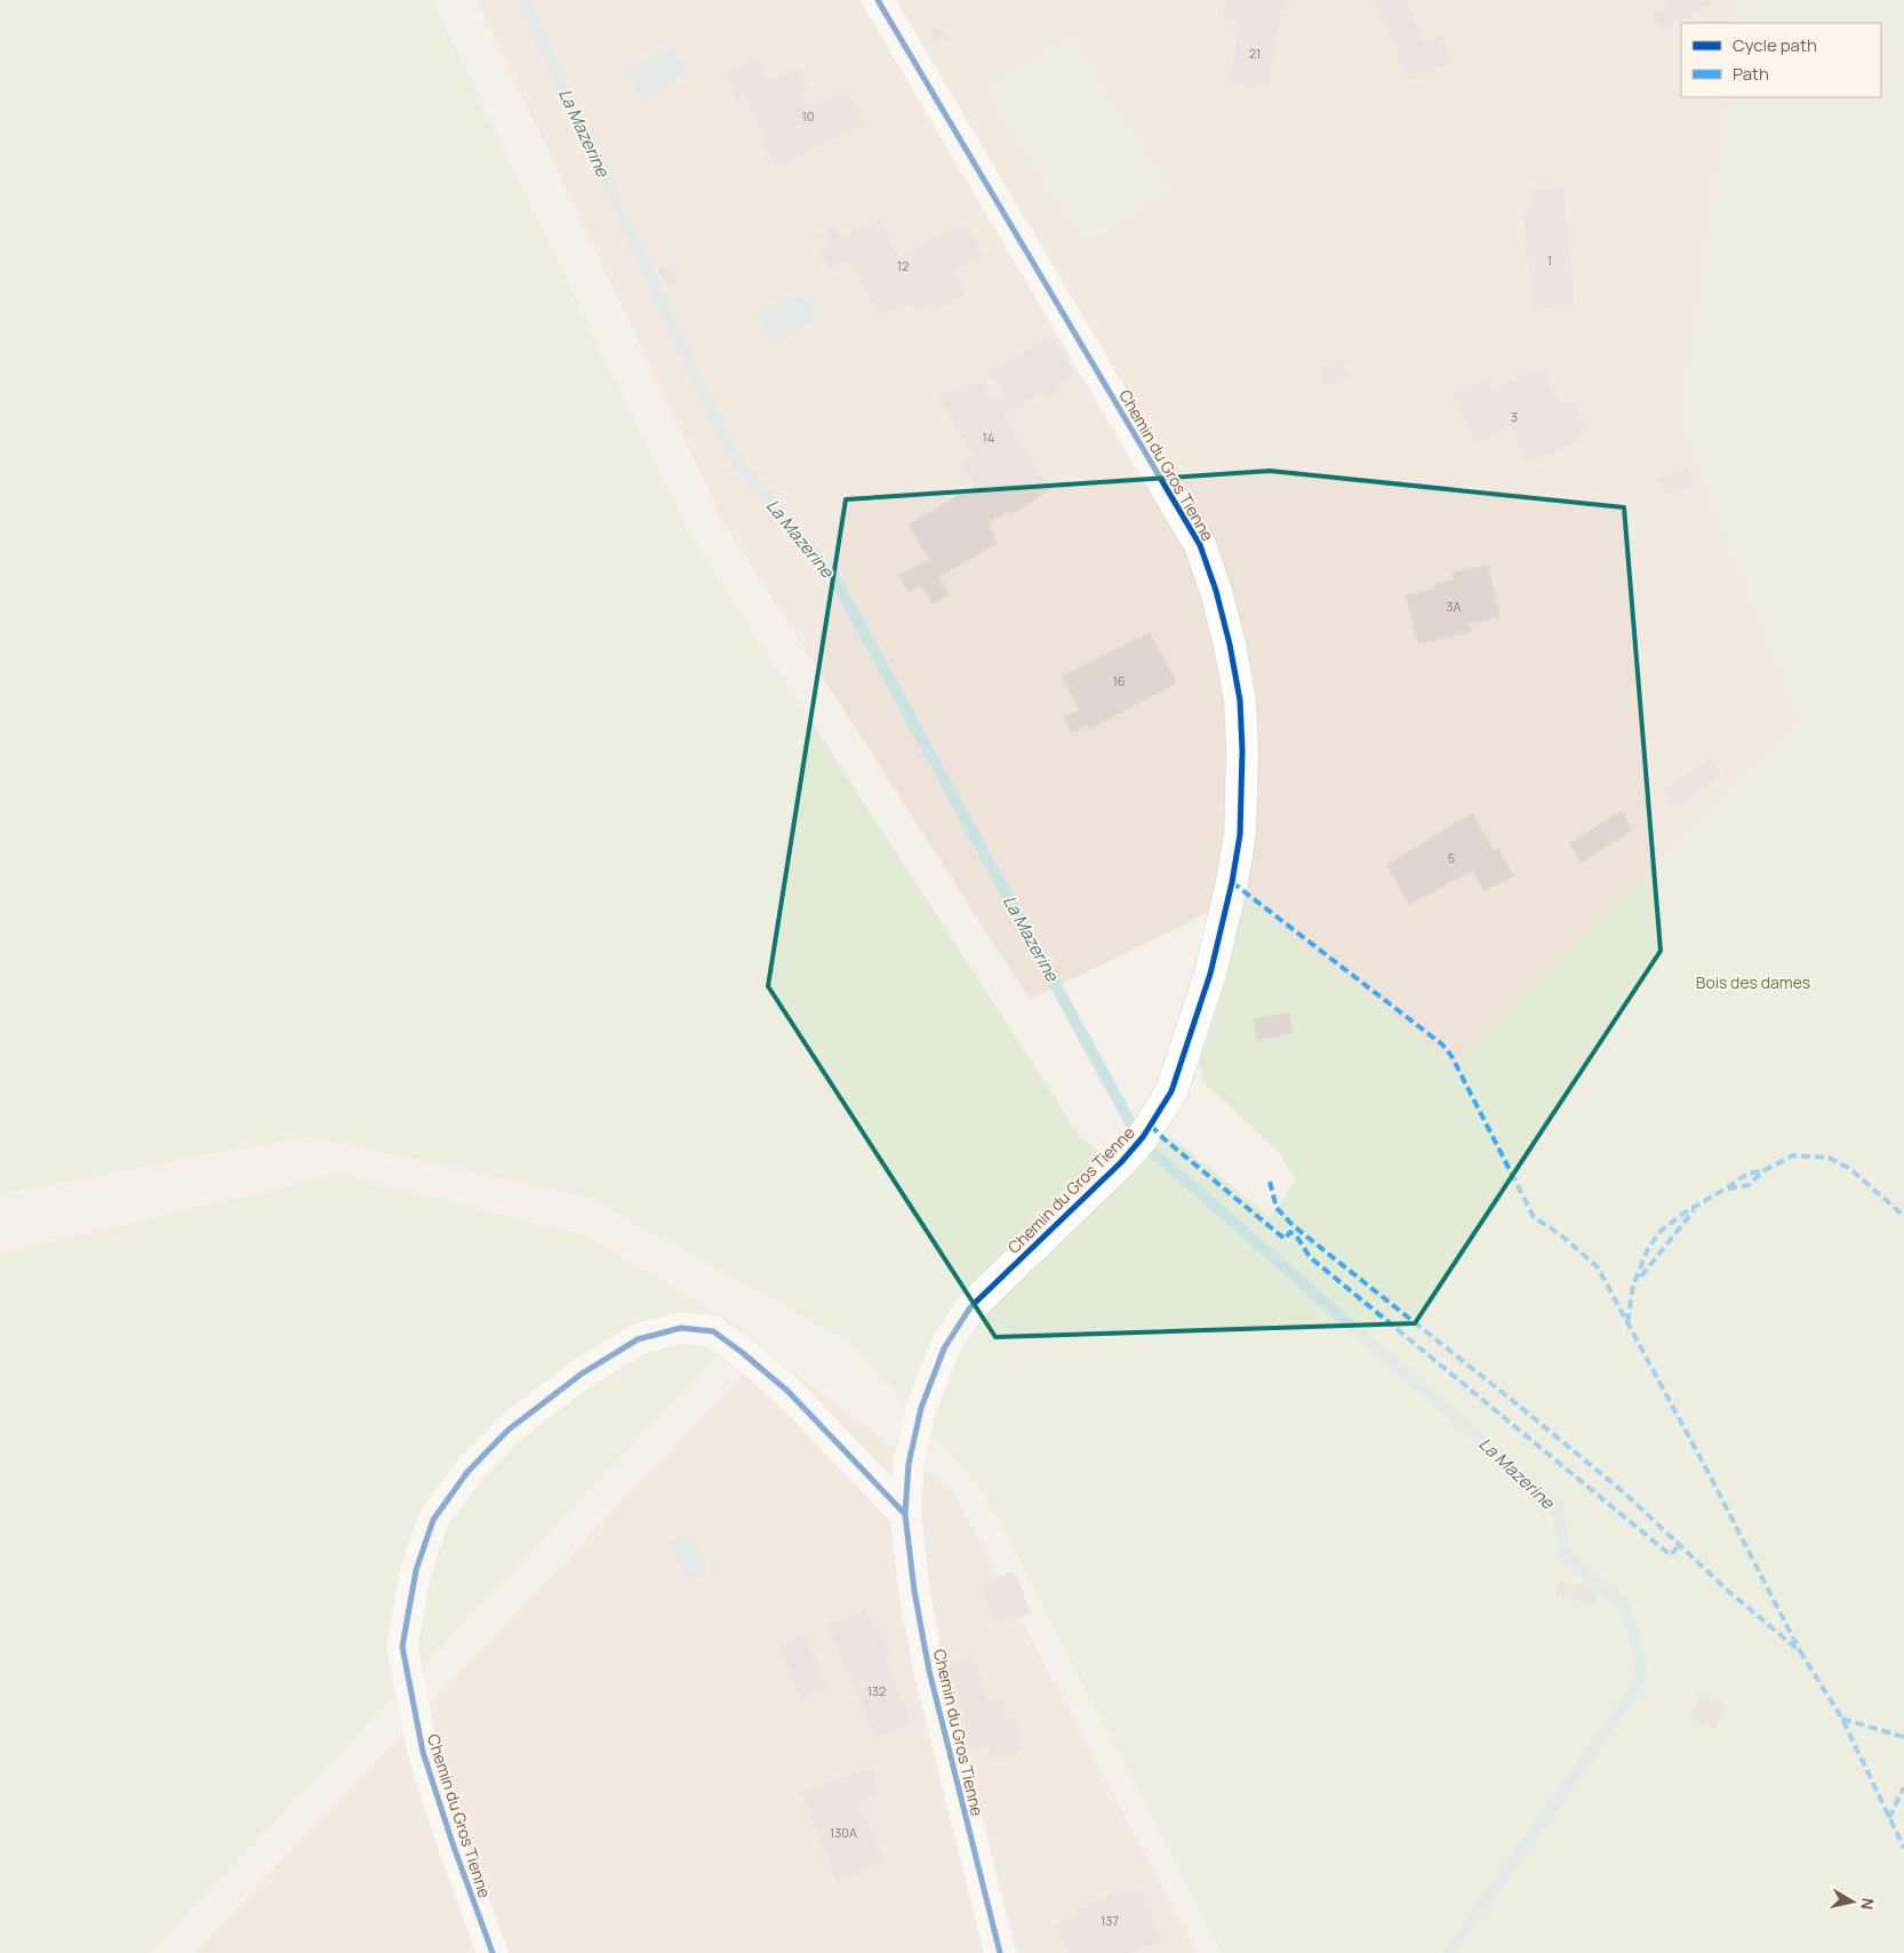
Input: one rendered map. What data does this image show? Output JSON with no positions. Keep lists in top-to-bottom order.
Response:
{
  "streets": {
    "street": ["Chemin du Gros Tienne"]
  },
  "water": ["La Mazerine"],
  "parks": ["Bois des dames"],
  "house_numbers": [
    "21",
    "10",
    "1",
    "12",
    "3",
    "14",
    "3A",
    "16",
    "5",
    "132",
    "130A",
    "137"
  ],
  "legend": ["Cycle path", "Path"],
  "north": "right"
}
